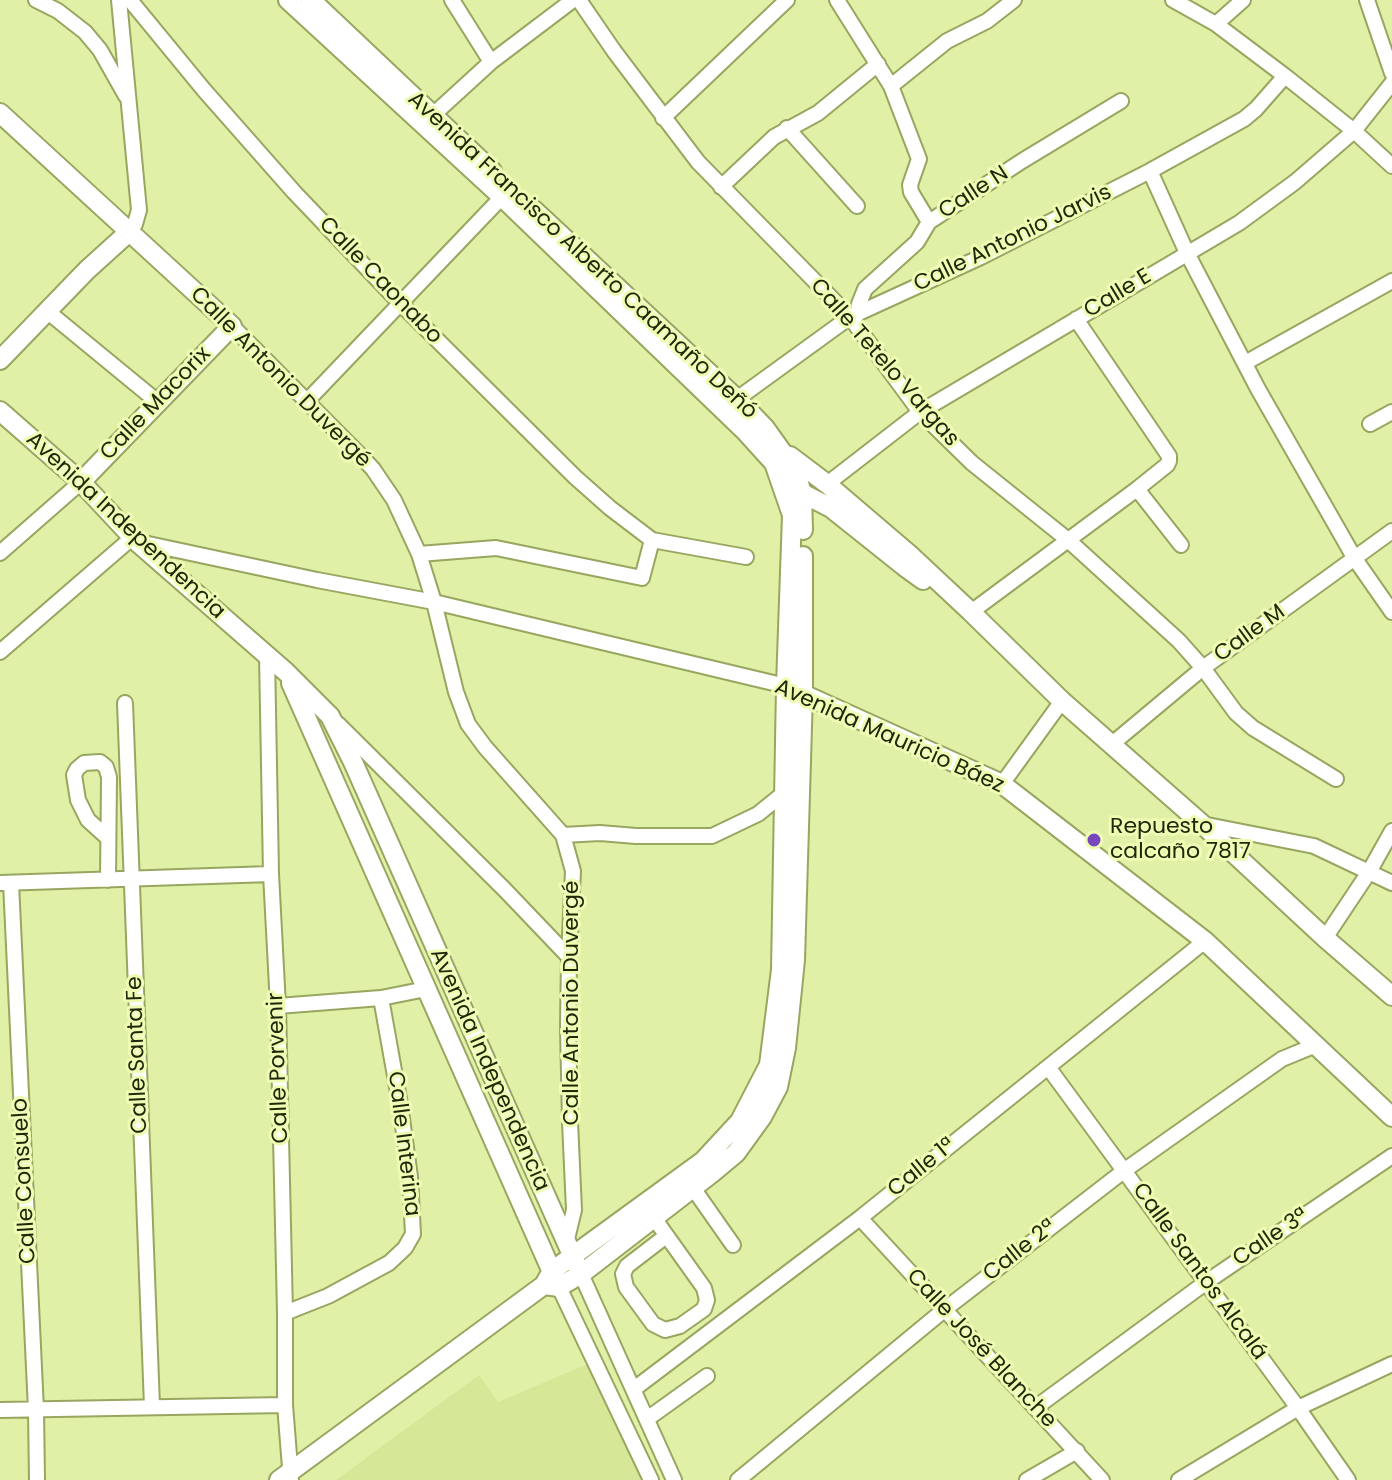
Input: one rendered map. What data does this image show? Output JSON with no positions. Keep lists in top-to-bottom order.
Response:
{
  "streets": {
    "main road": [
      "Avenida Francisco Alberto Caamaño Deñó",
      "Calle Antonio Duvergé",
      "Calle Macorix",
      "Avenida Independencia",
      "Avenida Mauricio Báez"
    ],
    "street": [
      "Calle N",
      "Calle Antonio Jarvis",
      "Calle Caonabo",
      "Calle E",
      "Calle Tetelo Vargas",
      "Calle M",
      "Calle Santa Fe",
      "Calle Porvenir",
      "Calle Interina",
      "Calle 1ª",
      "Calle Consuelo",
      "Calle 3ª",
      "Calle 2ª",
      "Calle Santos Alcalá",
      "Calle José Blanche"
    ]
  },
  "crossings": [
    ["Calle N", "Calle Antonio Jarvis"],
    ["Calle N", "Calle Tetelo Vargas"],
    ["Calle Antonio Jarvis", "Avenida Francisco Alberto Caamaño Deñó"],
    ["Calle Antonio Jarvis", "Calle Tetelo Vargas"],
    ["Avenida Francisco Alberto Caamaño Deñó", "Calle Antonio Duvergé"],
    ["Avenida Francisco Alberto Caamaño Deñó", "Avenida Independencia"],
    ["Avenida Francisco Alberto Caamaño Deñó", "Avenida Mauricio Báez"],
    ["Avenida Francisco Alberto Caamaño Deñó", "Calle Porvenir"],
    ["Calle E", "Calle Tetelo Vargas"],
    ["Calle Tetelo Vargas", "Calle M"],
    ["Calle Antonio Duvergé", "Calle Macorix"],
    ["Calle Antonio Duvergé", "Avenida Independencia"],
    ["Calle Antonio Duvergé", "Avenida Mauricio Báez"],
    ["Calle Macorix", "Avenida Independencia"],
    ["Avenida Independencia", "Avenida Mauricio Báez"],
    ["Avenida Independencia", "Calle Porvenir"],
    ["Avenida Independencia", "Calle 1ª"],
    ["Avenida Mauricio Báez", "Calle 1ª"],
    ["Avenida Mauricio Báez", "Calle 2ª"],
    ["Calle Porvenir", "Calle Interina"],
    ["Calle 1ª", "Calle Santos Alcalá"],
    ["Calle 1ª", "Calle José Blanche"],
    ["Calle 3ª", "Calle Santos Alcalá"],
    ["Calle 3ª", "Calle José Blanche"],
    ["Calle 2ª", "Calle Santos Alcalá"],
    ["Calle 2ª", "Calle José Blanche"]
  ],
  "places": ["Repuesto calcaño 7817"]
}
